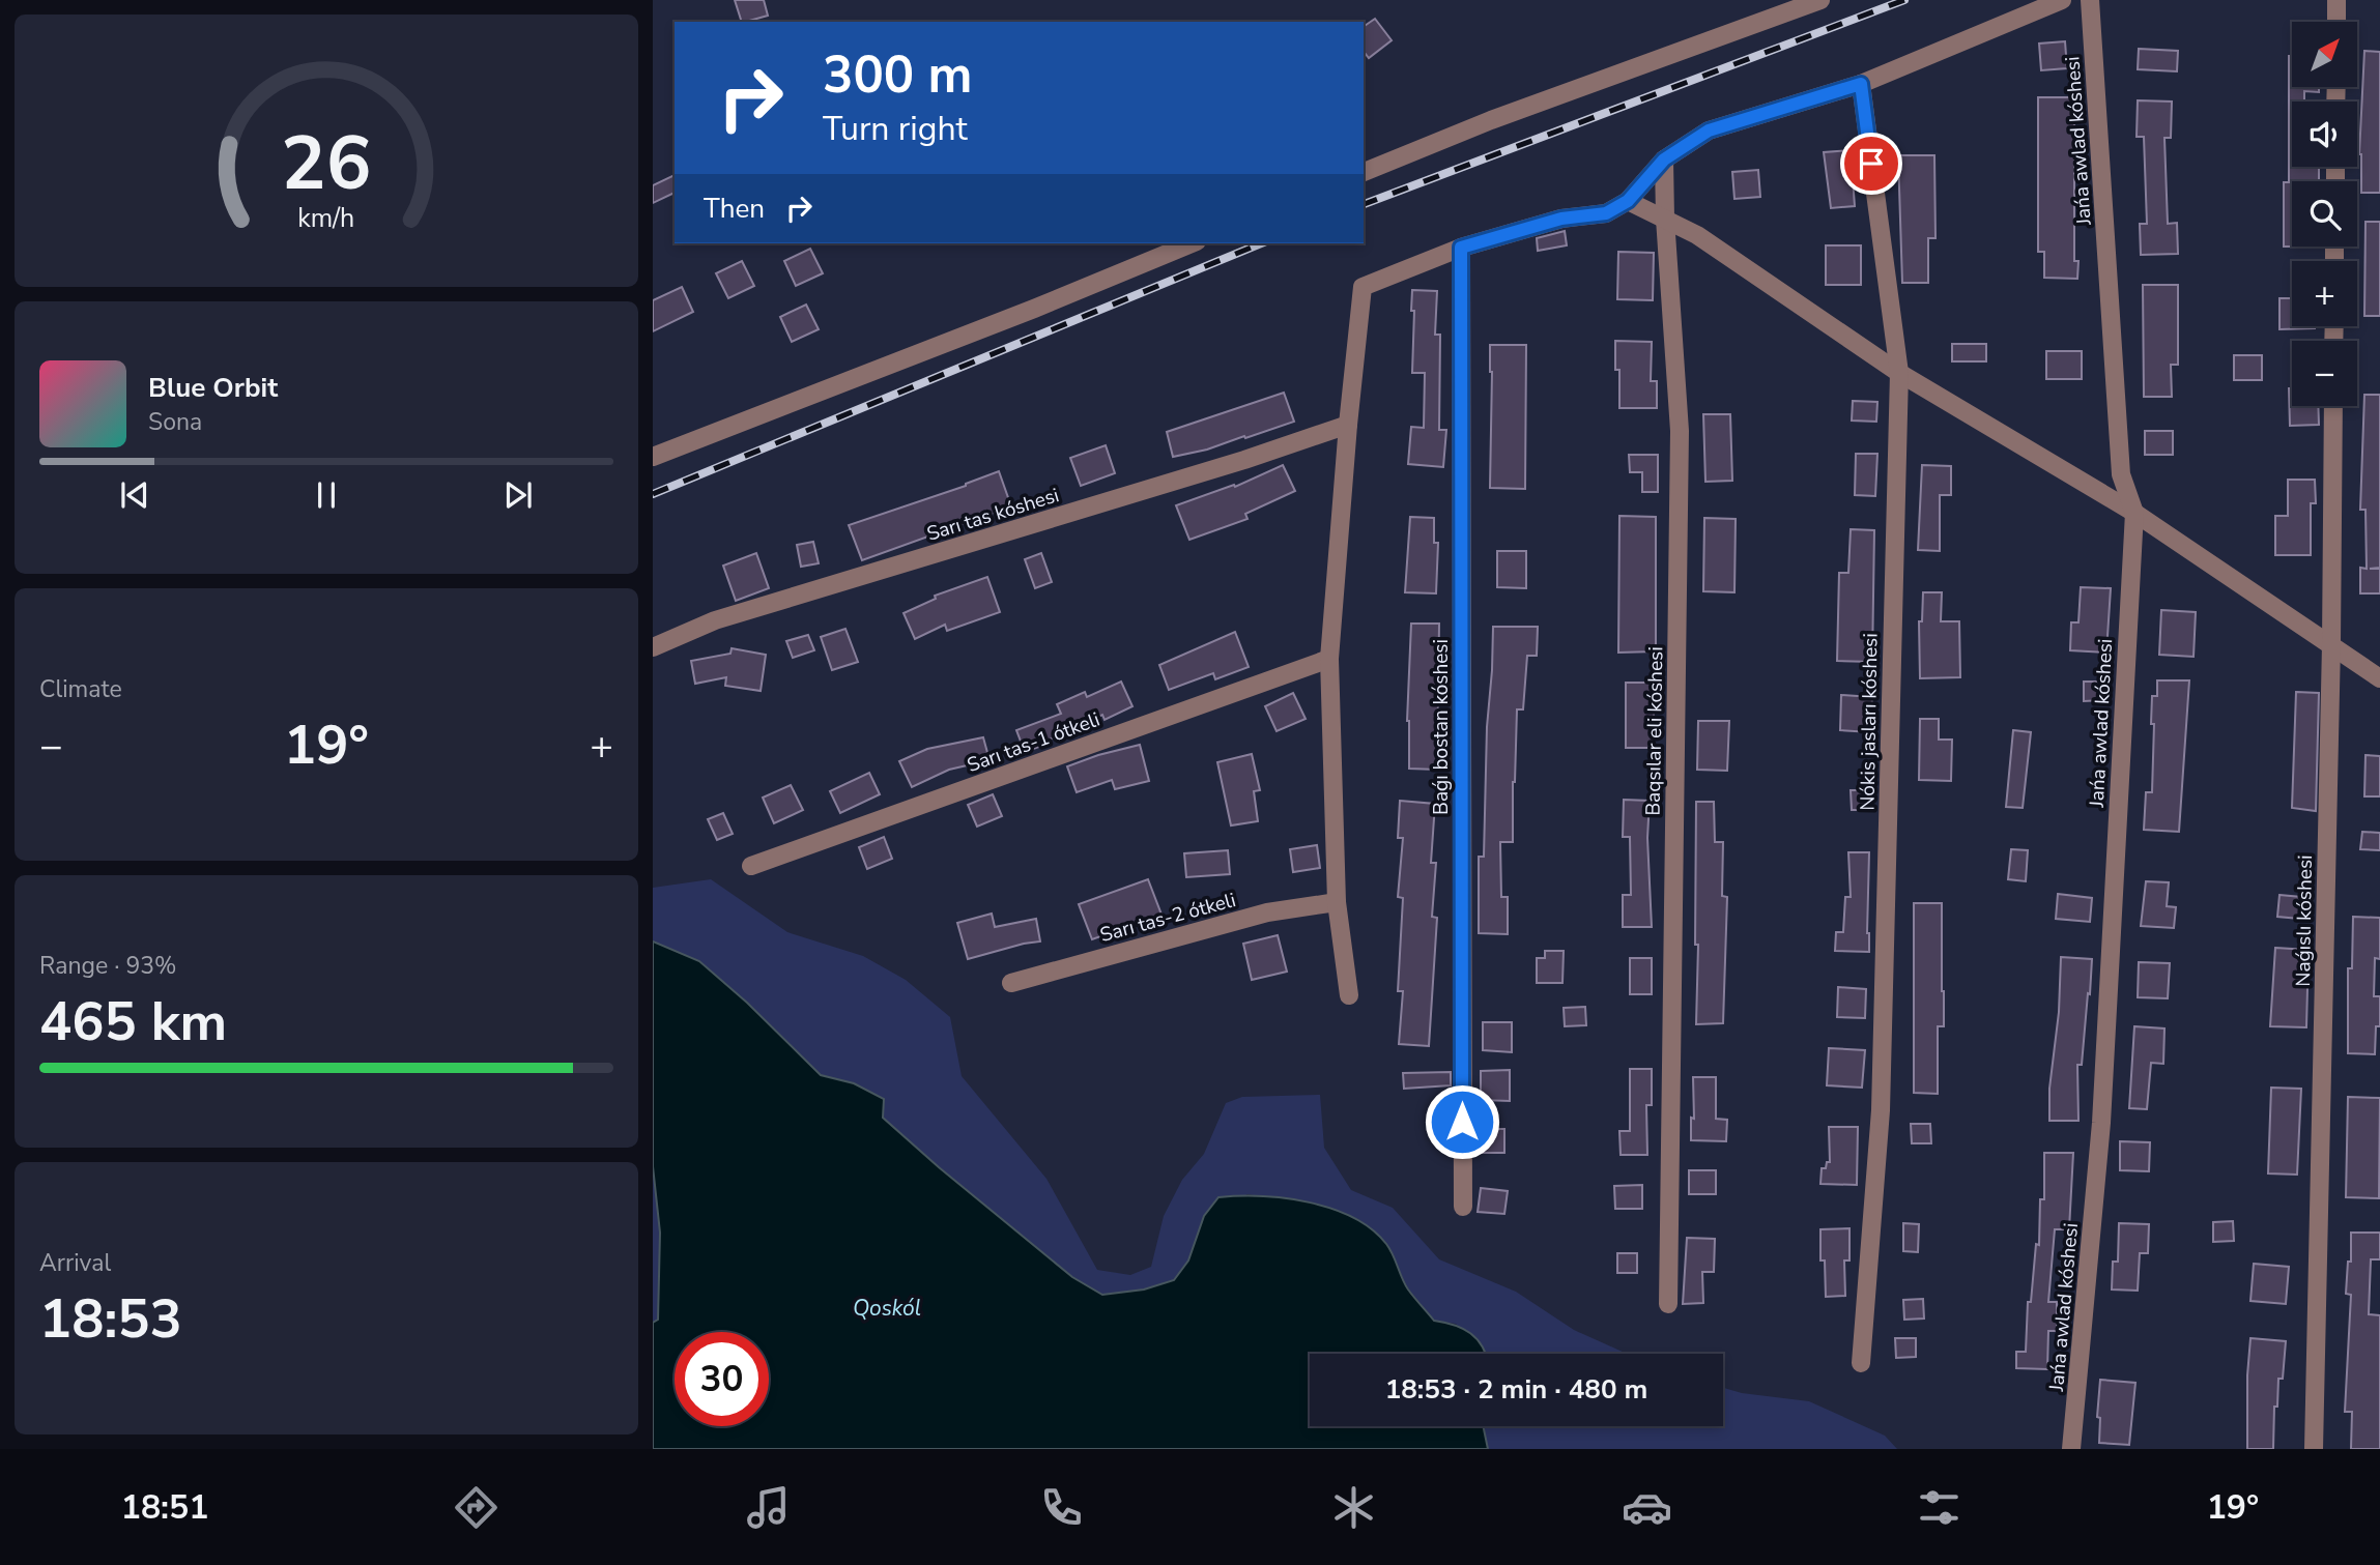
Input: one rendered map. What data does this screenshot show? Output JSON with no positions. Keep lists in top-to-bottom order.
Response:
{
  "streets": {
    "street": [
      "Jańa awlad kóshesi",
      "Sarı tas kóshesi",
      "Nókis jasları kóshesi",
      "Baǵı bostan kóshesi",
      "Baqsılar eli kóshesi",
      "Sarı tas-1 ótkeli",
      "Sarı tas-2 ótkeli",
      "Naǵıslı kóshesi"
    ]
  },
  "water": ["Qoskól"],
  "north": "top right",
  "page": {
    "map_buttons": ["+", "−"],
    "turn": ["300 m", "Turn right"],
    "then": "Then",
    "song": ["Blue Orbit", "Sona"],
    "tile": [
      "Climate",
      ["Range · 93%", "465 km"],
      ["Arrival", "18:53"]
    ],
    "heat": ["−", "19°", "+"],
    "limit": "30",
    "trip": "18:53 · 2 min · 480 m",
    "tabs": ["18:51", "19°"],
    "gauge": ["26", "km/h"]
  }
}
